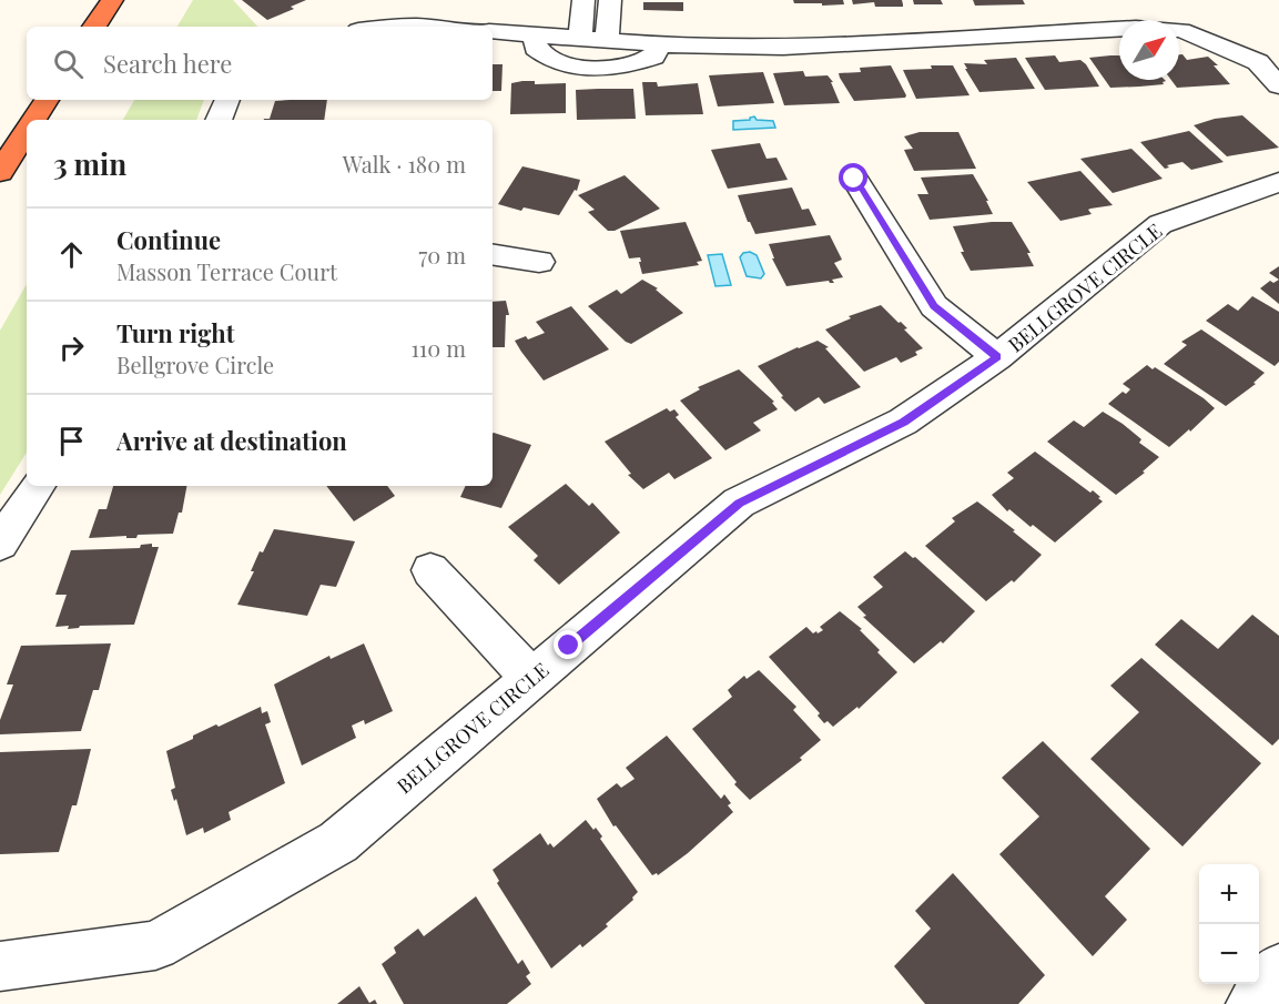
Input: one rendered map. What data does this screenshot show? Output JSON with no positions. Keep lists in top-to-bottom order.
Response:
{
  "streets": {
    "street": ["BELLGROVE CIRCLE"]
  },
  "north": "top right",
  "page": {
    "search": "Search here",
    "heading": ["3 min", "Walk · 180 m"],
    "list": [
      ["Continue", "Masson Terrace Court", "70 m"],
      ["Turn right", "Bellgrove Circle", "110 m"],
      "Arrive at destination"
    ],
    "map_buttons": ["+", "−"]
  }
}
